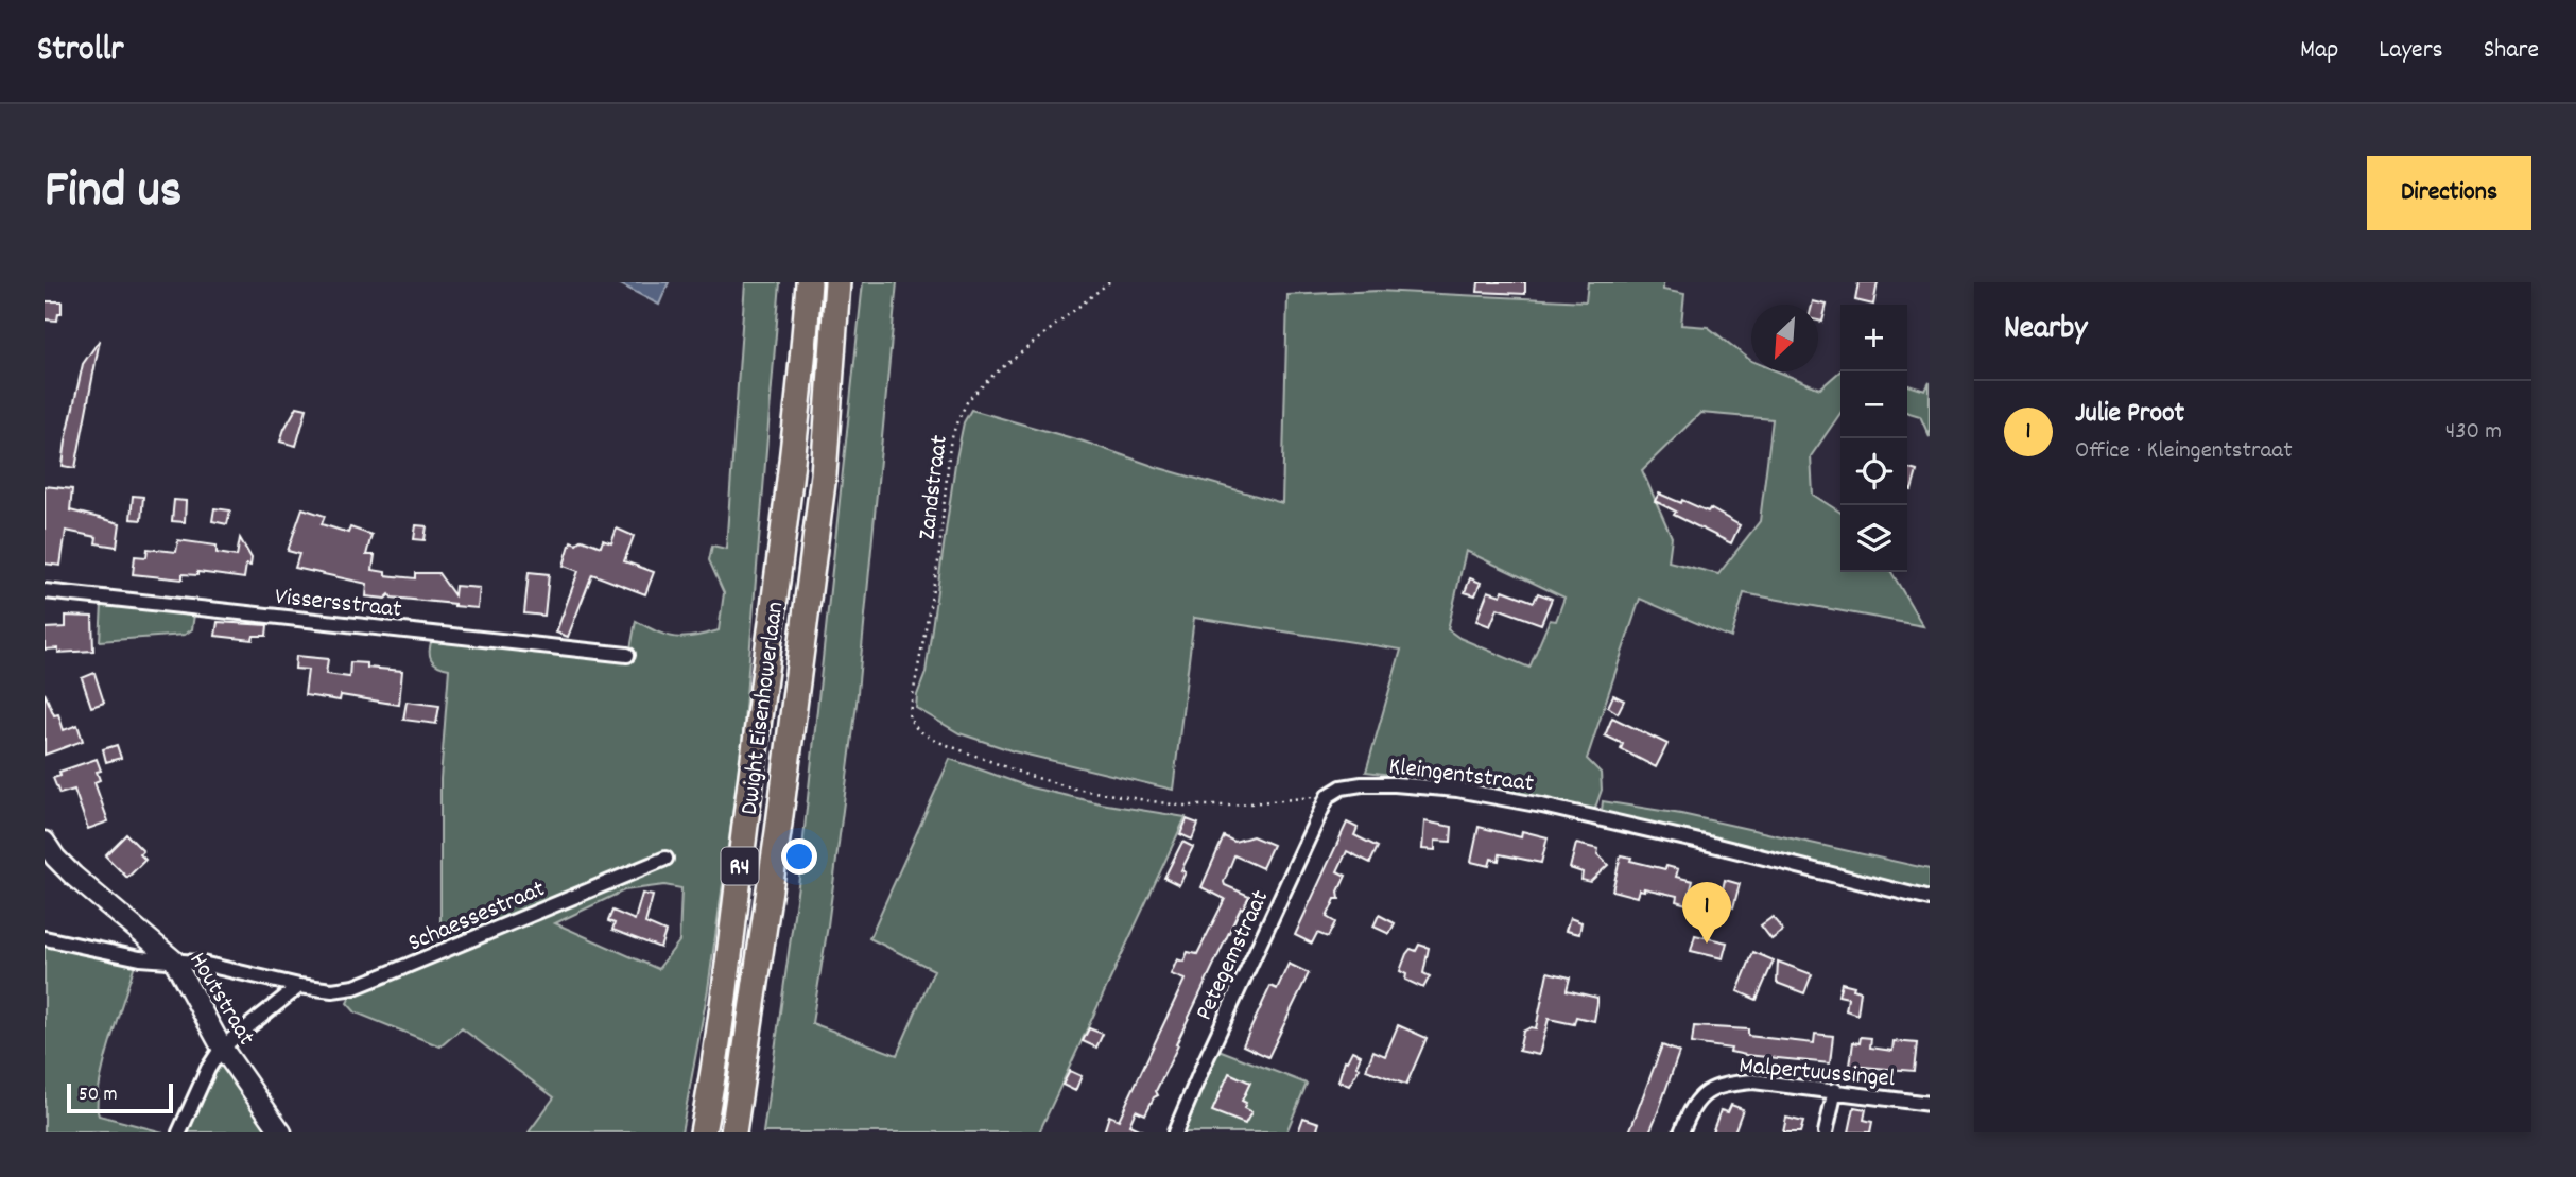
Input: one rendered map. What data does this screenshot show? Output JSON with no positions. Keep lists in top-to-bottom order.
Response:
{
  "streets": {
    "highway": ["Dwight Eisenhowerlaan", "R4"],
    "street": [
      "Vissersstraat",
      "Kleingentstraat",
      "Schaessestraat",
      "Petegemstraat",
      "Houtstraat",
      "Malpertuussingel"
    ],
    "path": ["Zandstraat"]
  },
  "crossings": [
    ["Zandstraat", "Kleingentstraat"],
    ["Zandstraat", "Petegemstraat"],
    ["Kleingentstraat", "Petegemstraat"],
    ["Schaessestraat", "Houtstraat"]
  ],
  "scale_bar": "50 m",
  "north": "bottom left",
  "page": {
    "header": "Strollr",
    "nav": ["Map", "Layers", "Share"],
    "title": "Find us",
    "buttons": "Directions",
    "heading": "Nearby",
    "map_buttons": ["+", "−"],
    "list": [
      {
        "mark": "1",
        "name": "Julie Proot",
        "note": "Office · Kleingentstraat",
        "value": "430 m"
      }
    ],
    "pins": "1",
    "scale": "50 m"
  }
}
